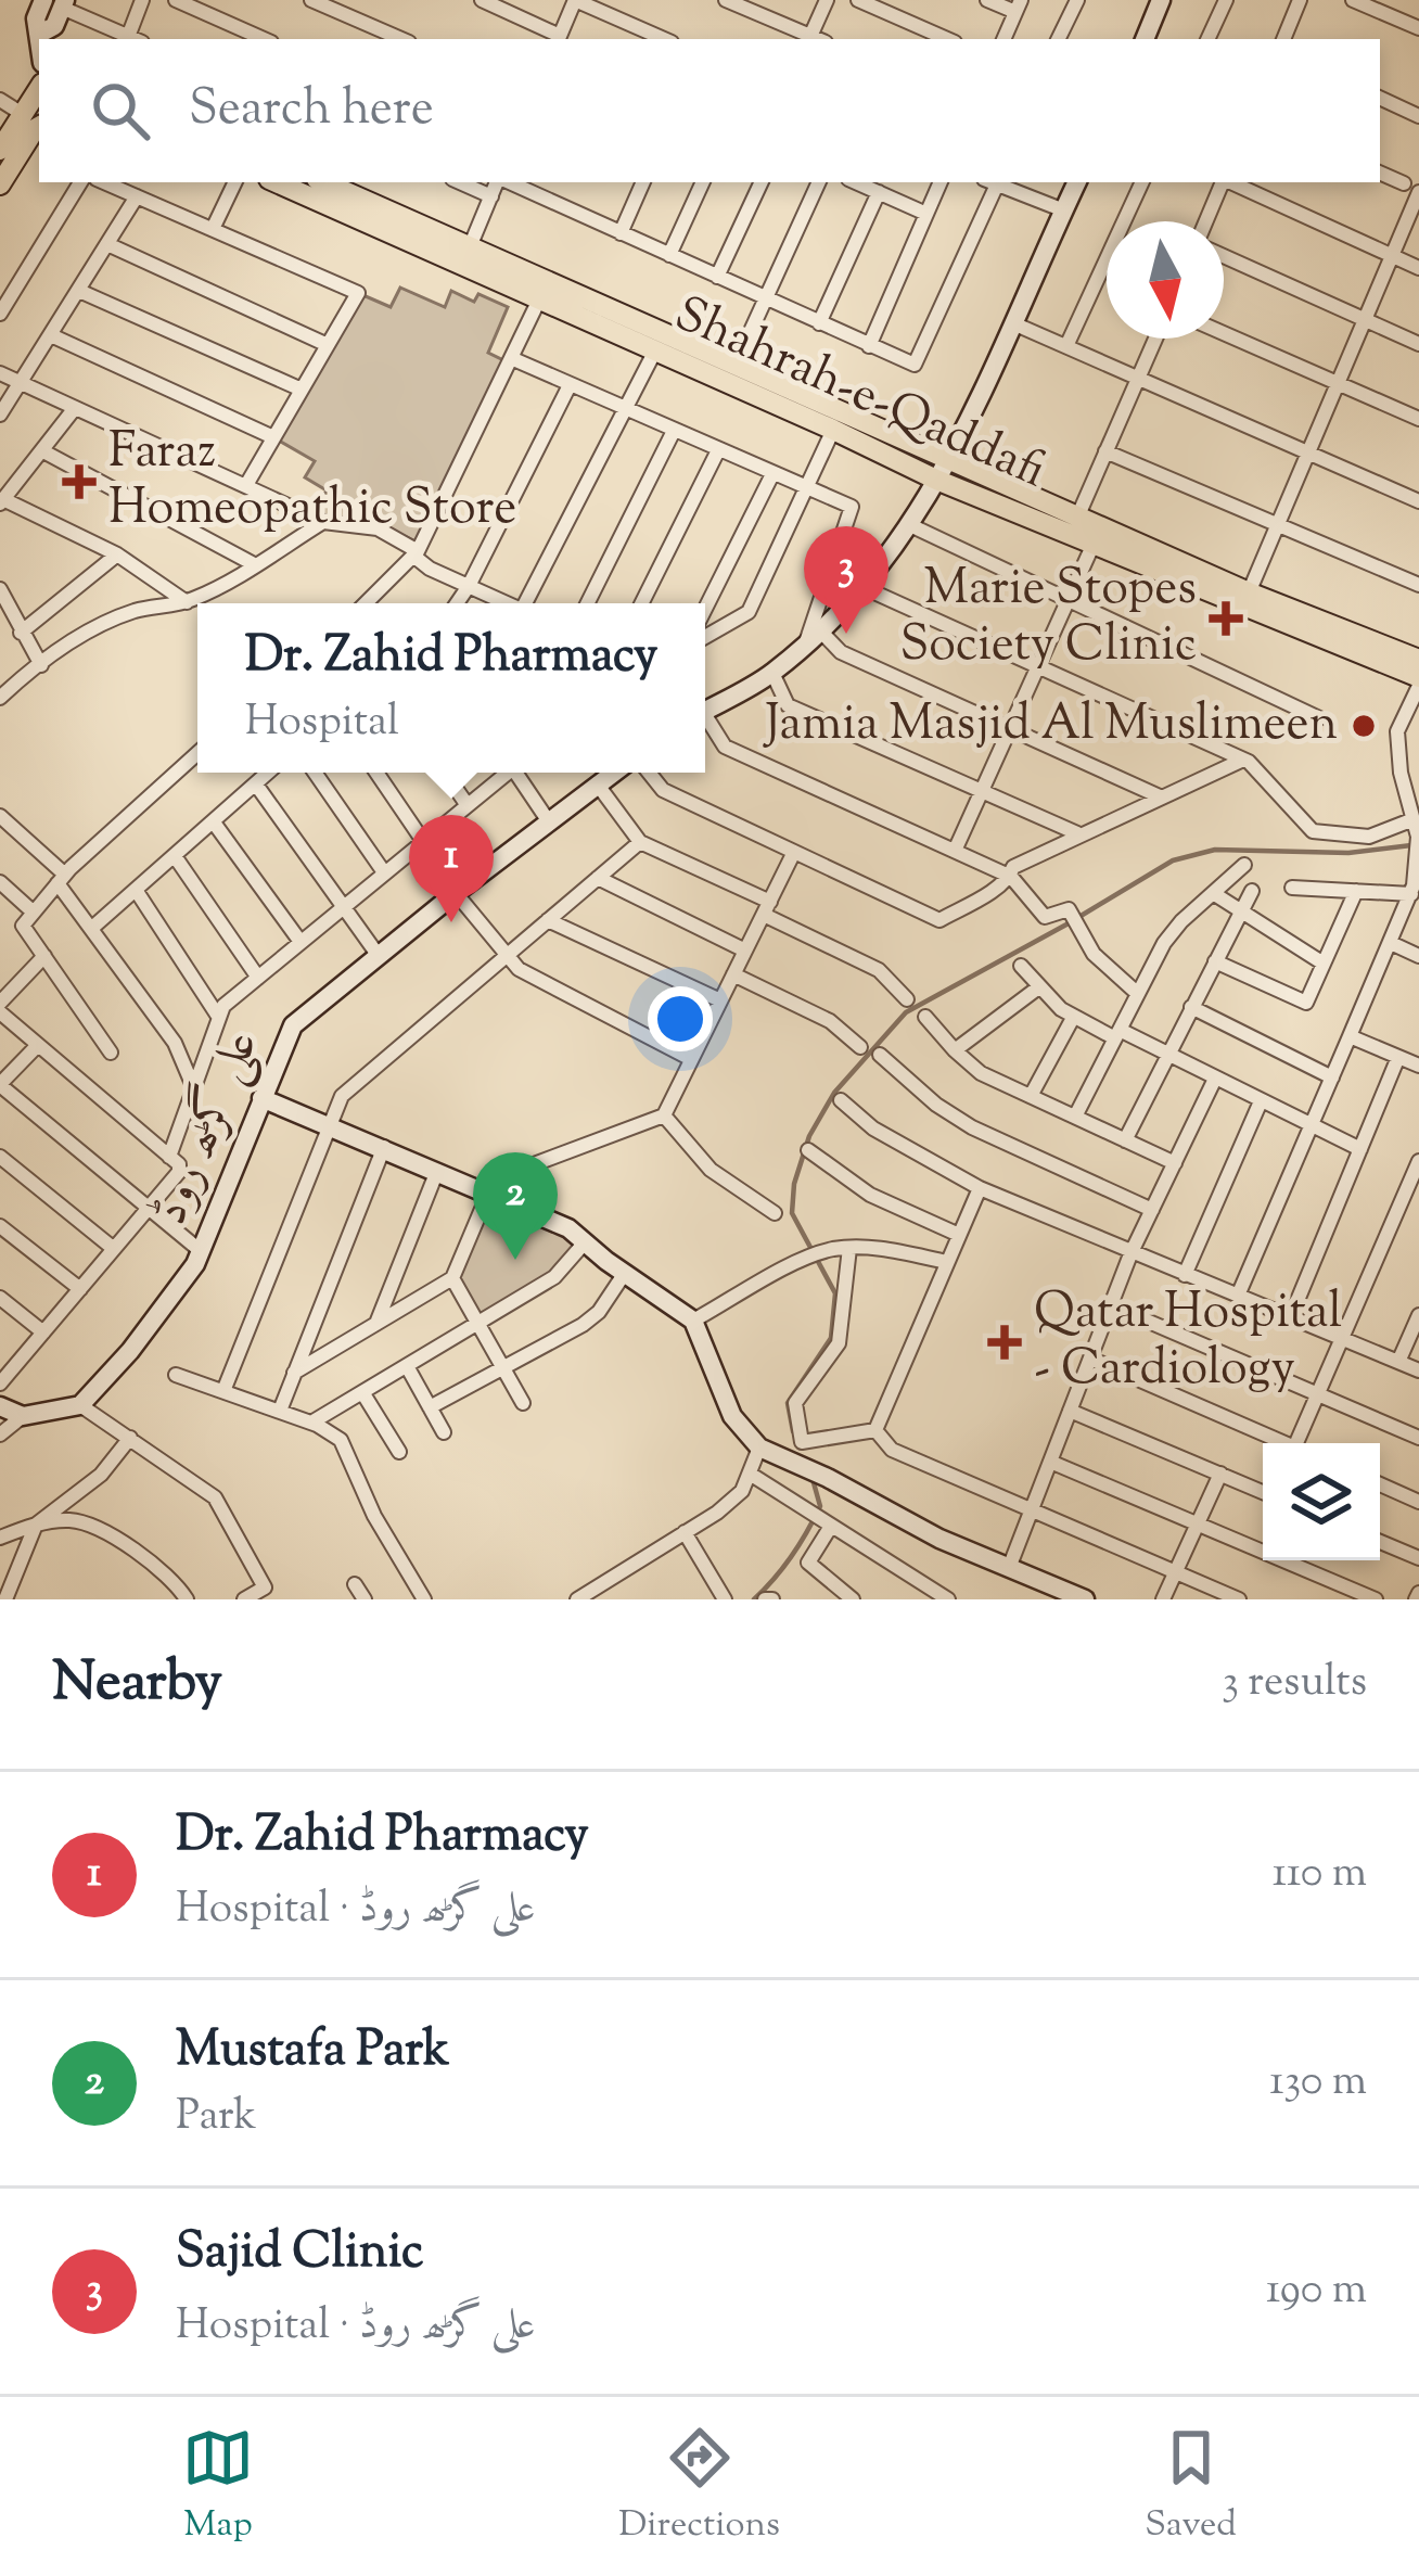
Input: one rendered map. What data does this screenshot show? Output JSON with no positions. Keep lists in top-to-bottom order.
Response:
{
  "streets": {
    "main road": ["Shahrah-e-Qaddafi", "علی گڑھ روڈ"]
  },
  "places": {
    "health": ["Faraz Homeopathic Store", "Marie Stopes Society Clinic", "Qatar Hospital - Cardiology"],
    "other": ["Jamia Masjid Al Muslimeen"]
  },
  "north": "bottom",
  "page": {
    "search": "Search here",
    "pins": ["3", "1", "2"],
    "popup": ["Dr. Zahid Pharmacy", "Hospital"],
    "heading": ["Nearby", "3 results"],
    "list": [
      {
        "mark": "1",
        "name": "Dr. Zahid Pharmacy",
        "note": "Hospital · علی گڑھ روڈ",
        "value": "110 m"
      },
      {
        "mark": "2",
        "name": "Mustafa Park",
        "note": "Park",
        "value": "130 m"
      },
      {
        "mark": "3",
        "name": "Sajid Clinic",
        "note": "Hospital · علی گڑھ روڈ",
        "value": "190 m"
      }
    ],
    "nav": ["Map", "Directions", "Saved"]
  }
}
